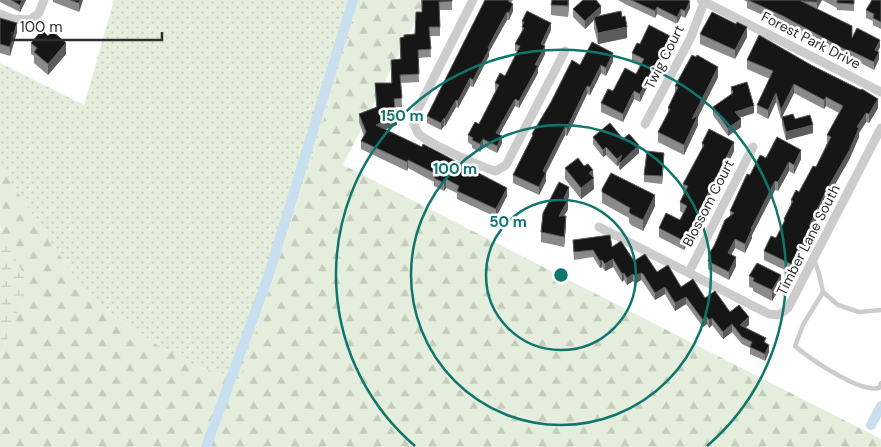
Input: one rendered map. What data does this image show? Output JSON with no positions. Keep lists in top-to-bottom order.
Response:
{
  "streets": {
    "street": [
      "Forest Park Drive",
      "Twig Court",
      "Blossom Court",
      "Timber Lane South"
    ]
  },
  "crossings": [
    ["Forest Park Drive", "Twig Court"],
    ["Blossom Court", "Timber Lane South"]
  ],
  "scale_bar": "100 m",
  "rings": ["150 m", "100 m", "50 m"]
}
